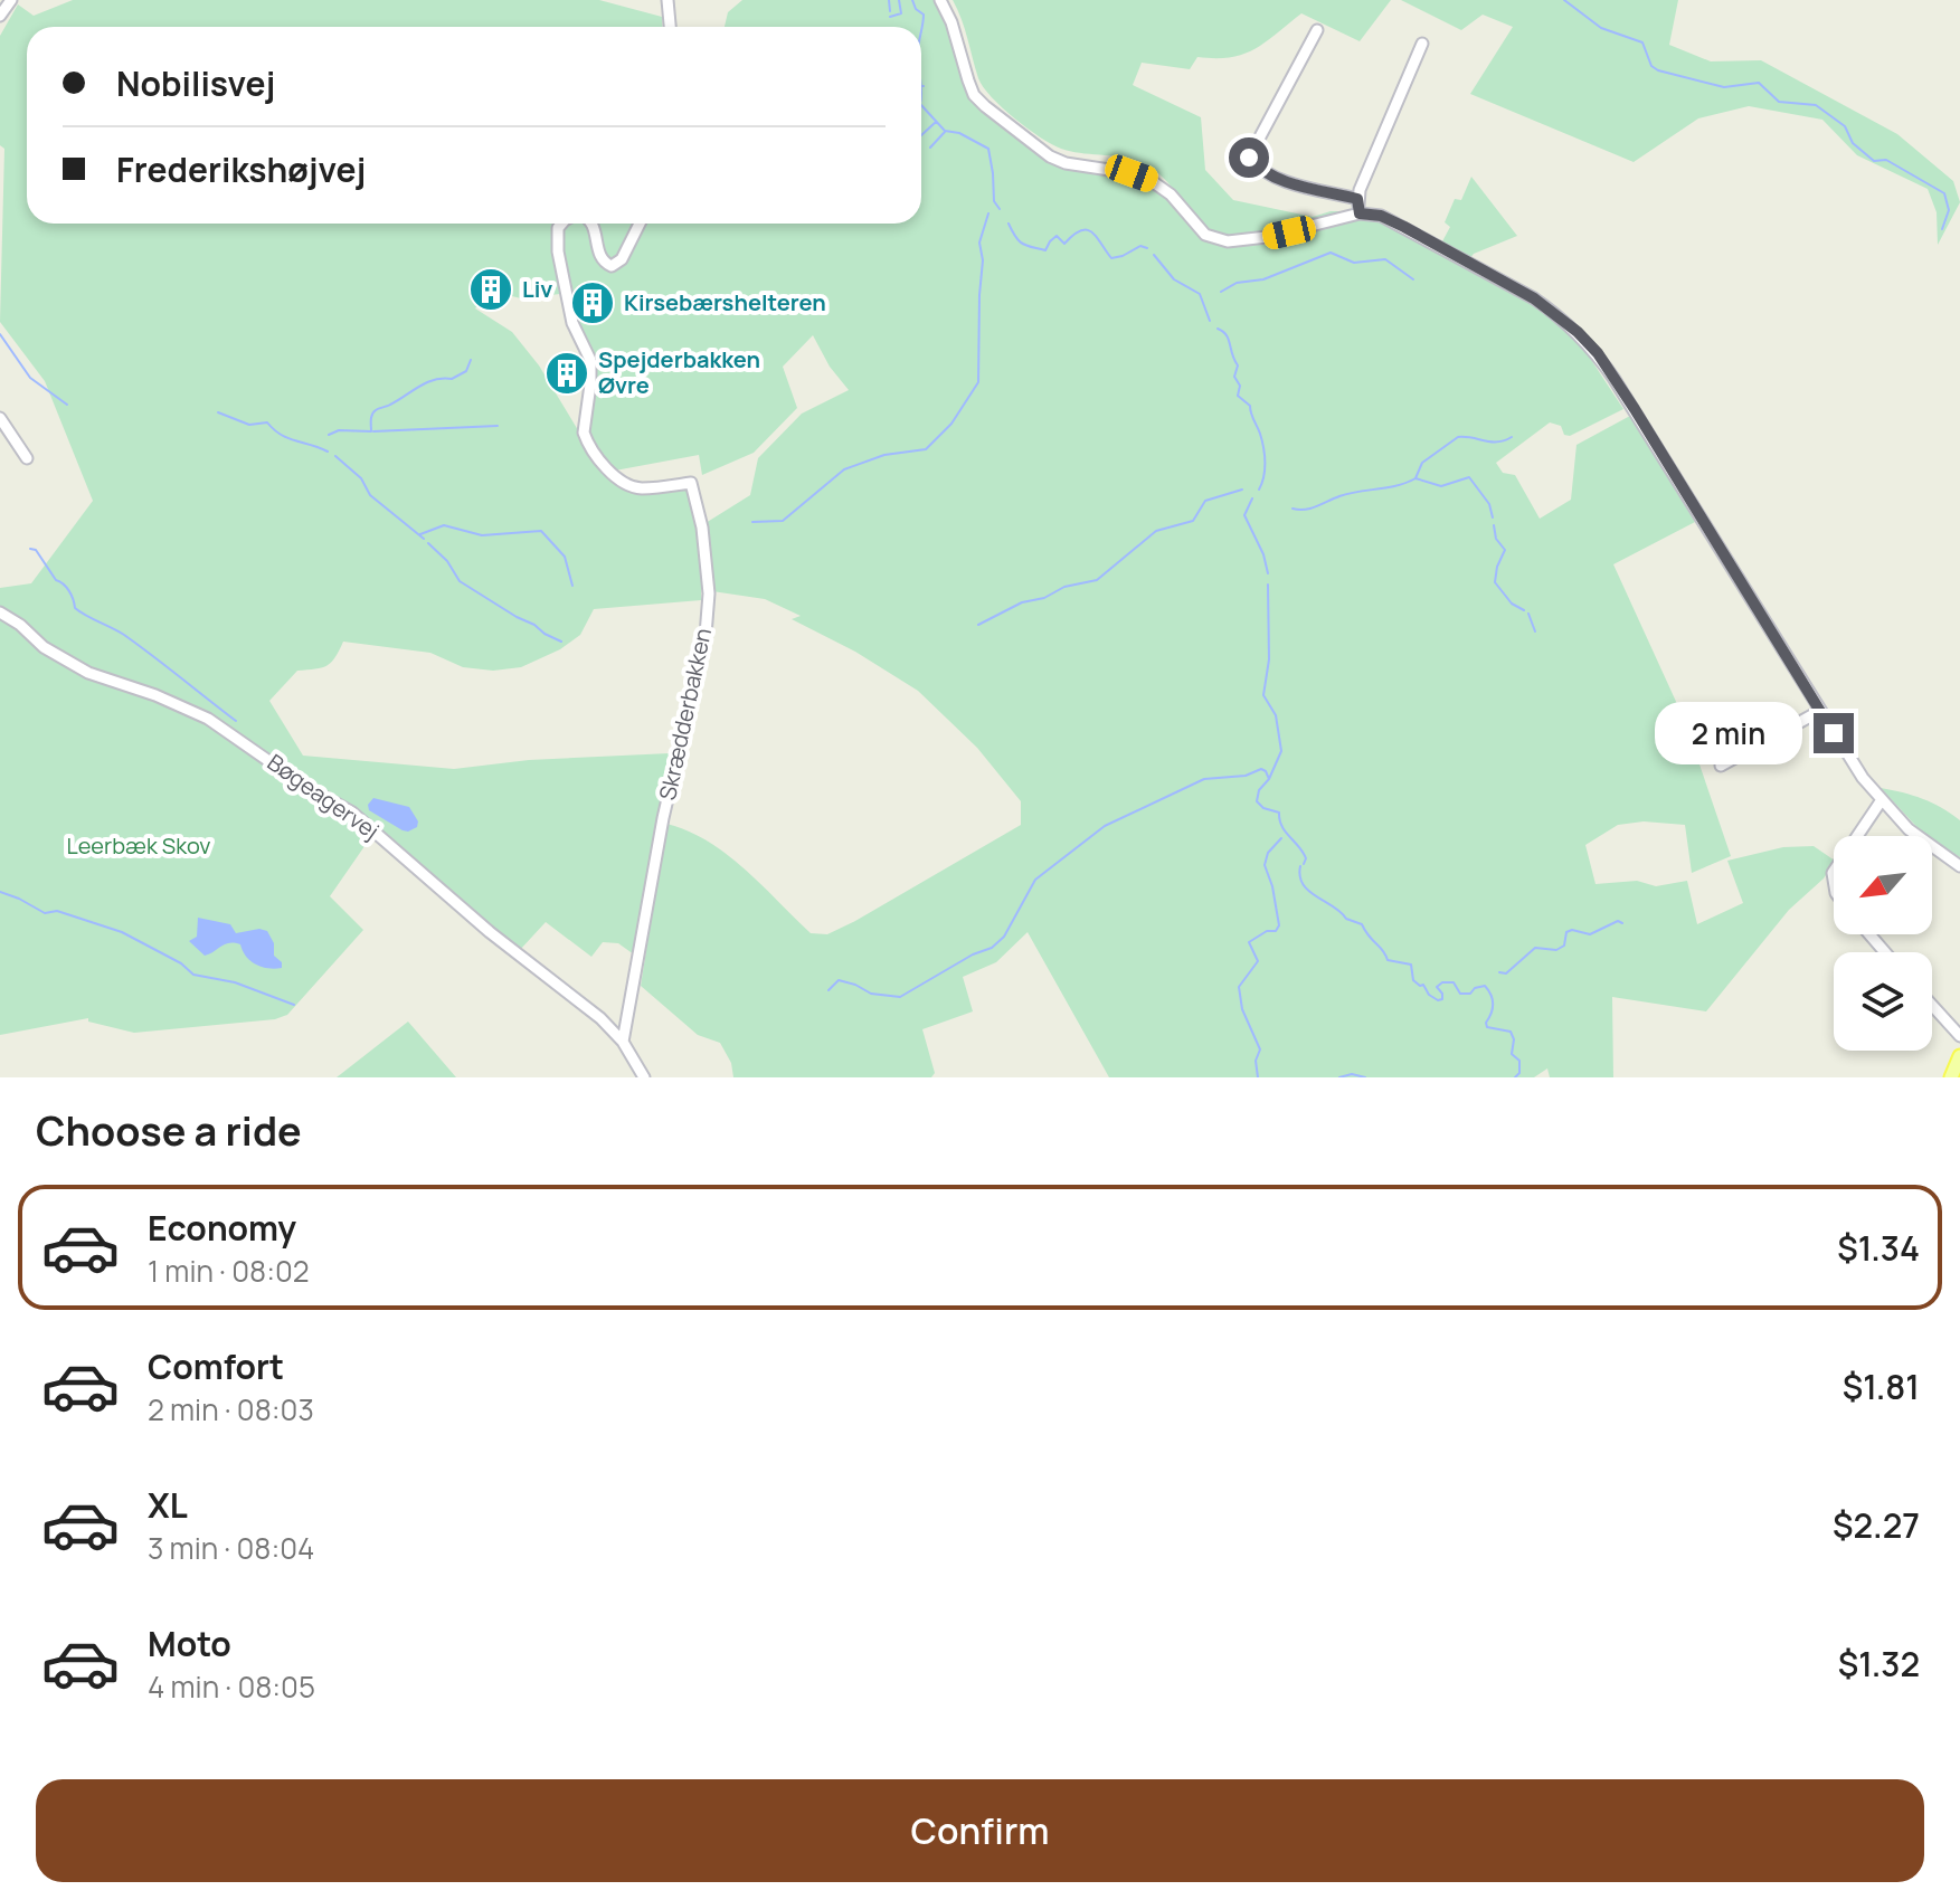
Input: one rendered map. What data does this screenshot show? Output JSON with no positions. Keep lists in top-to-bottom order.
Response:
{
  "streets": {
    "street": ["Skrædderbakken", "Bøgeagervej"]
  },
  "crossings": [
    ["Skrædderbakken", "Bøgeagervej"]
  ],
  "parks": ["Leerbæk Skov"],
  "places": {
    "building": ["Liv", "Kirsebærshelteren", "Spejderbakken Øvre"]
  },
  "north": "bottom left",
  "page": {
    "banner": ["Nobilisvej", "Frederikshøjvej"],
    "bubble": "2 min",
    "heading": "Choose a ride",
    "list": [
      {
        "name": "Economy",
        "note": "1 min · 08:02",
        "value": "$1.34"
      },
      {
        "name": "Comfort",
        "note": "2 min · 08:03",
        "value": "$1.81"
      },
      {
        "name": "XL",
        "note": "3 min · 08:04",
        "value": "$2.27"
      },
      {
        "name": "Moto",
        "note": "4 min · 08:05",
        "value": "$1.32"
      }
    ],
    "buttons": "Confirm"
  }
}
